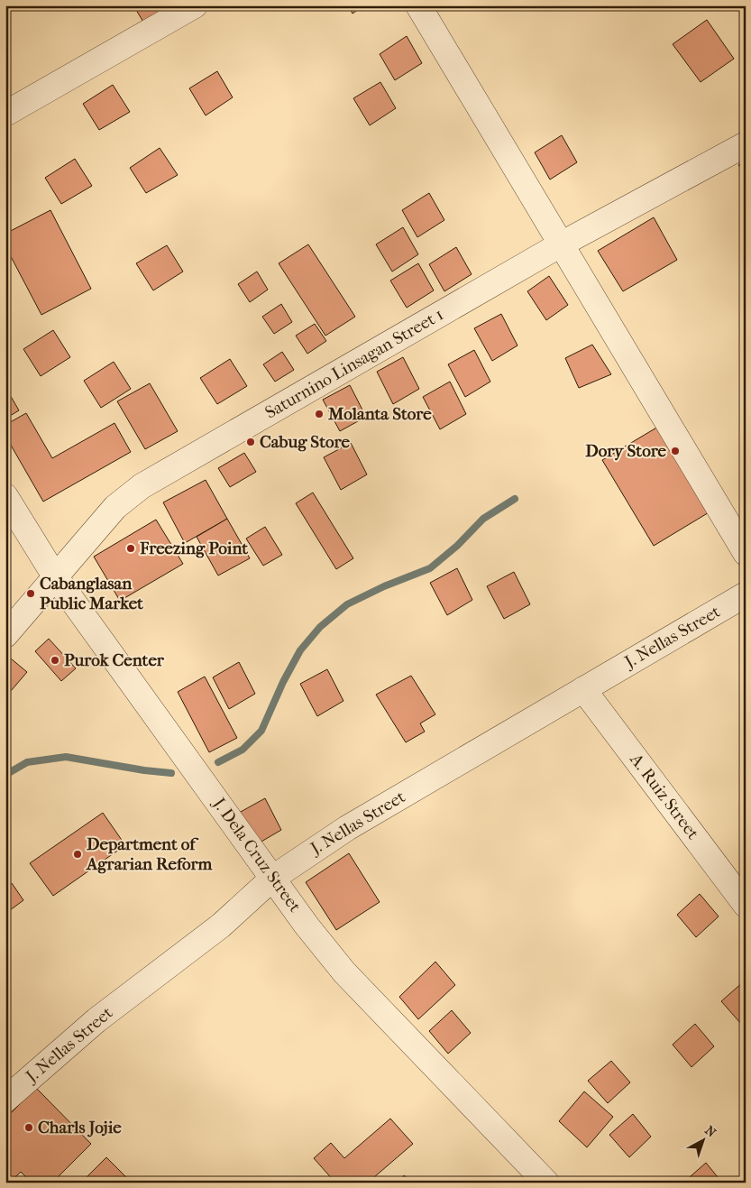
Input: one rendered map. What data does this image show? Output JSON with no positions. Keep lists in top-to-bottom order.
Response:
{
  "streets": {
    "street": [
      "Saturnino Linsagan Street 1",
      "J. Nellas Street",
      "A. Ruiz Street",
      "J. Dela Cruz Street"
    ]
  },
  "crossings": [
    ["Saturnino Linsagan Street 1", "J. Dela Cruz Street"],
    ["J. Nellas Street", "A. Ruiz Street"],
    ["J. Nellas Street", "J. Dela Cruz Street"]
  ],
  "places": [
    "Molanta Store",
    "Cabug Store",
    "Dory Store",
    "Freezing Point",
    "Cabanglasan Public Market",
    "Purok Center",
    "Department of Agrarian Reform",
    "Charls Jojie"
  ],
  "north": "top right"
}
